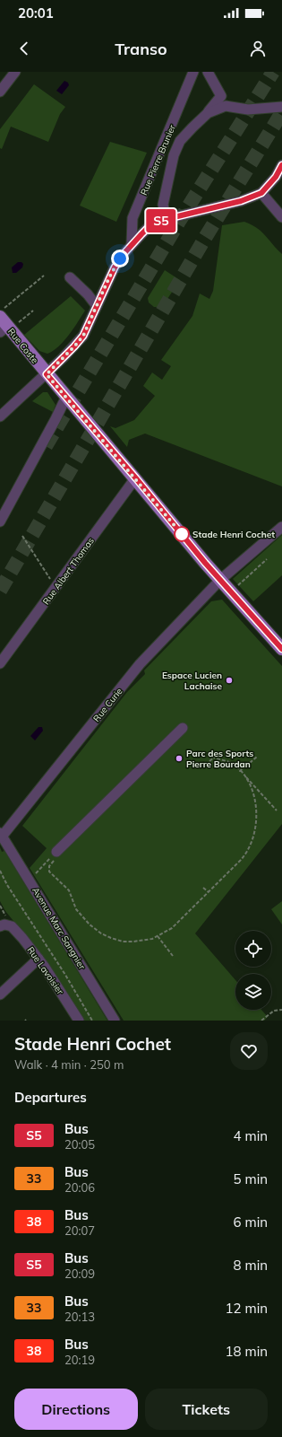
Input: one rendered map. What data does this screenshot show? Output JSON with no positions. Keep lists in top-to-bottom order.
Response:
{
  "streets": {
    "main road": ["Rue Coste"],
    "street": [
      "Rue Pierre Brunier",
      "Rue Albert Thomas",
      "Rue Curie",
      "Avenue Marc Sangnier",
      "Rue Lavoisier"
    ]
  },
  "crossings": [
    ["Rue Coste", "Rue Albert Thomas"],
    ["Rue Coste", "Rue Curie"],
    ["Rue Curie", "Avenue Marc Sangnier"]
  ],
  "places": ["Stade Henri Cochet", "Espace Lucien Lachaise", "Parc des Sports Pierre Bourdan"],
  "lines": ["bus line S5"],
  "page": {
    "status": "20:01",
    "header": "Transo",
    "on_map": "S5",
    "heading": [
      ["Stade Henri Cochet", "Walk · 4 min · 250 m"],
      "Departures"
    ],
    "list": [
      {
        "mark": "S5",
        "name": "Bus",
        "note": "20:05",
        "value": "4 min"
      },
      {
        "mark": "33",
        "name": "Bus",
        "note": "20:06",
        "value": "5 min"
      },
      {
        "mark": "38",
        "name": "Bus",
        "note": "20:07",
        "value": "6 min"
      },
      {
        "mark": "S5",
        "name": "Bus",
        "note": "20:09",
        "value": "8 min"
      },
      {
        "mark": "33",
        "name": "Bus",
        "note": "20:13",
        "value": "12 min"
      },
      {
        "mark": "38",
        "name": "Bus",
        "note": "20:19",
        "value": "18 min"
      }
    ],
    "buttons": ["Directions", "Tickets"]
  }
}
